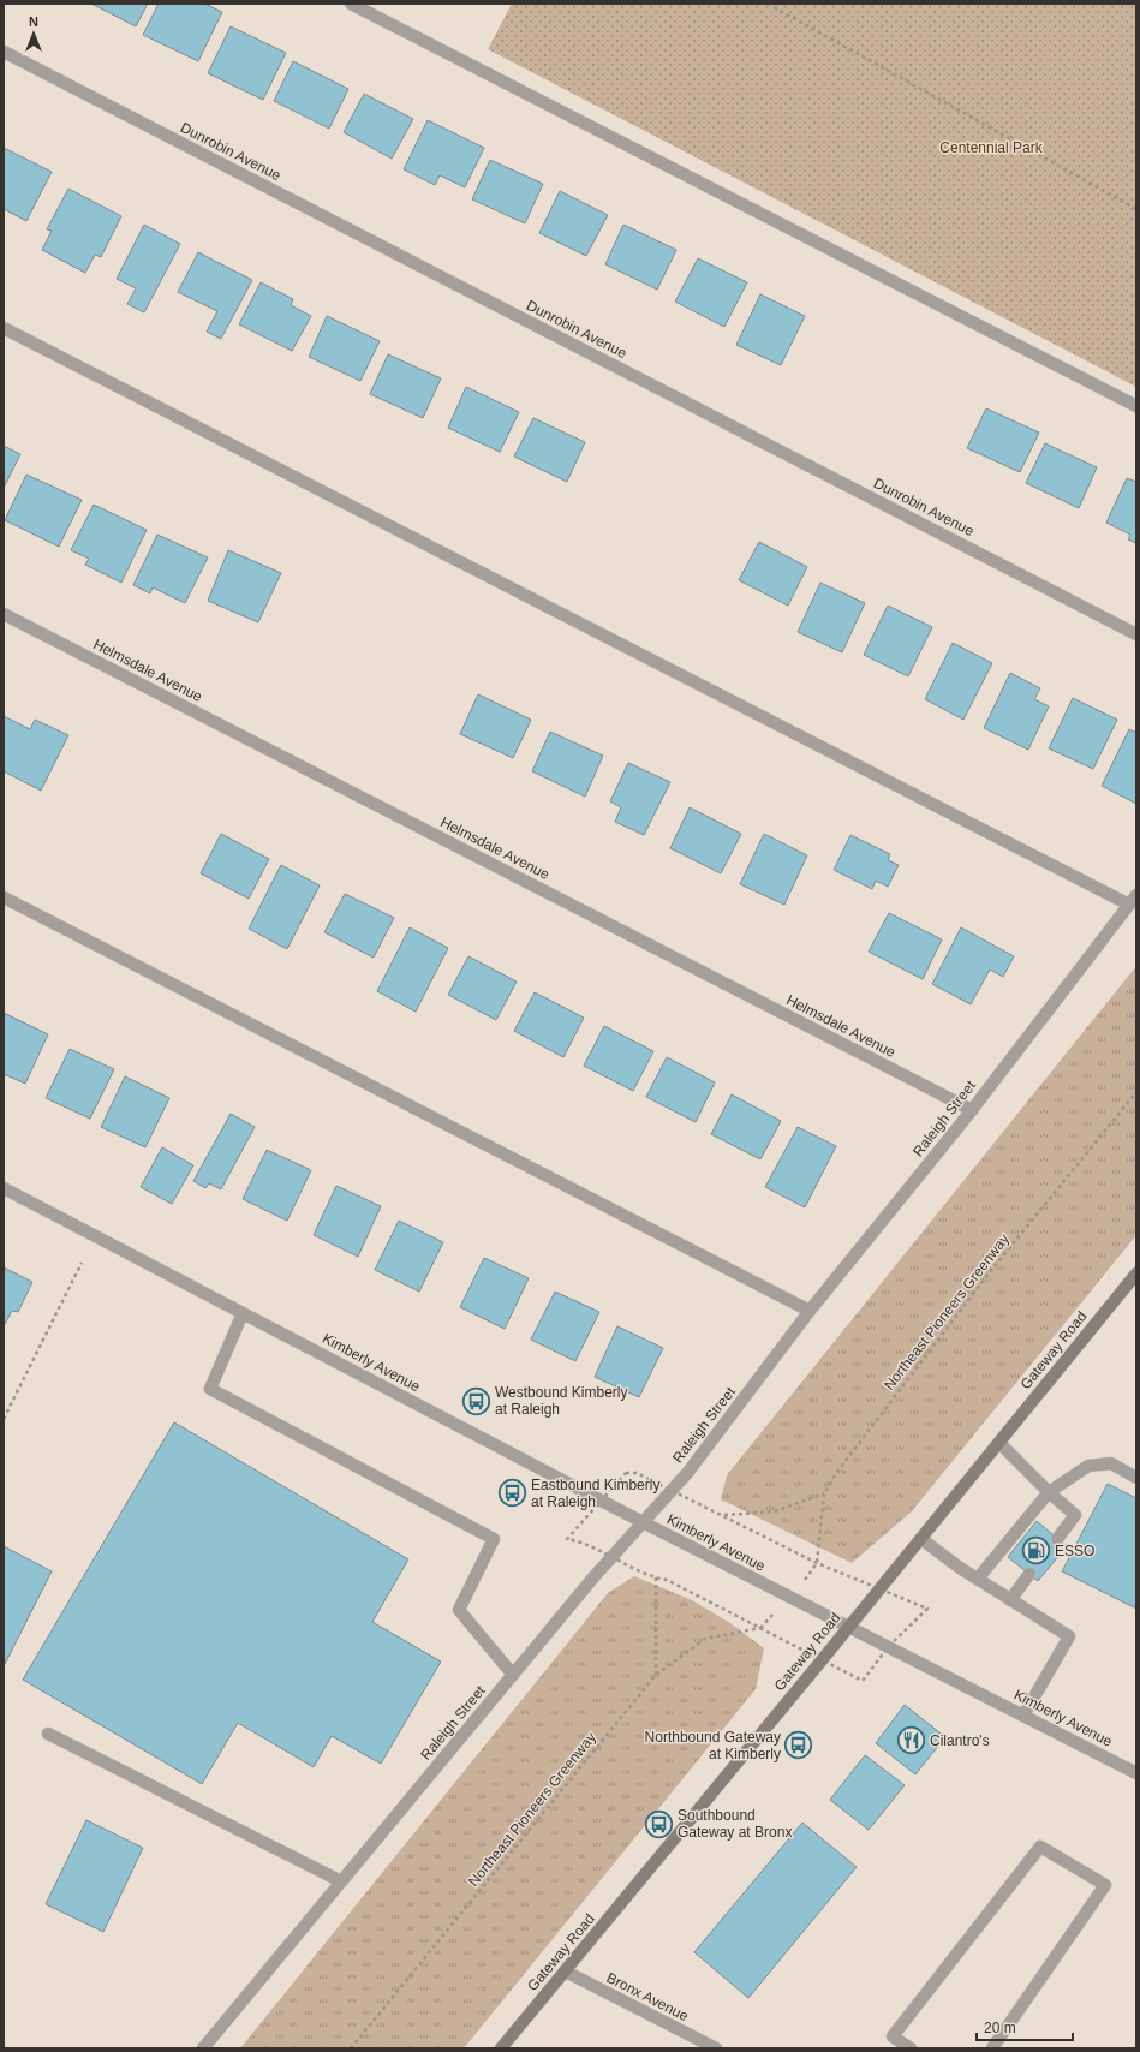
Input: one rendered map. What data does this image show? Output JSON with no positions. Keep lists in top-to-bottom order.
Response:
{
  "streets": {
    "main road": ["Gateway Road"],
    "street": [
      "Dunrobin Avenue",
      "Helmsdale Avenue",
      "Raleigh Street",
      "Kimberly Avenue",
      "Bronx Avenue"
    ],
    "path": ["Northeast Pioneers Greenway"]
  },
  "crossings": [
    ["Helmsdale Avenue", "Raleigh Street"],
    ["Raleigh Street", "Kimberly Avenue"],
    ["Gateway Road", "Kimberly Avenue"],
    ["Gateway Road", "Bronx Avenue"]
  ],
  "parks": ["Centennial Park"],
  "places": {
    "bus stop": [
      "Westbound Kimberly at Raleigh",
      "Eastbound Kimberly at Raleigh",
      "Northbound Gateway at Kimberly",
      "Southbound Gateway at Bronx"
    ],
    "fuel station": ["ESSO"],
    "restaurant": ["Cilantro's"]
  },
  "scale_bar": "20 m",
  "north": "top"
}
